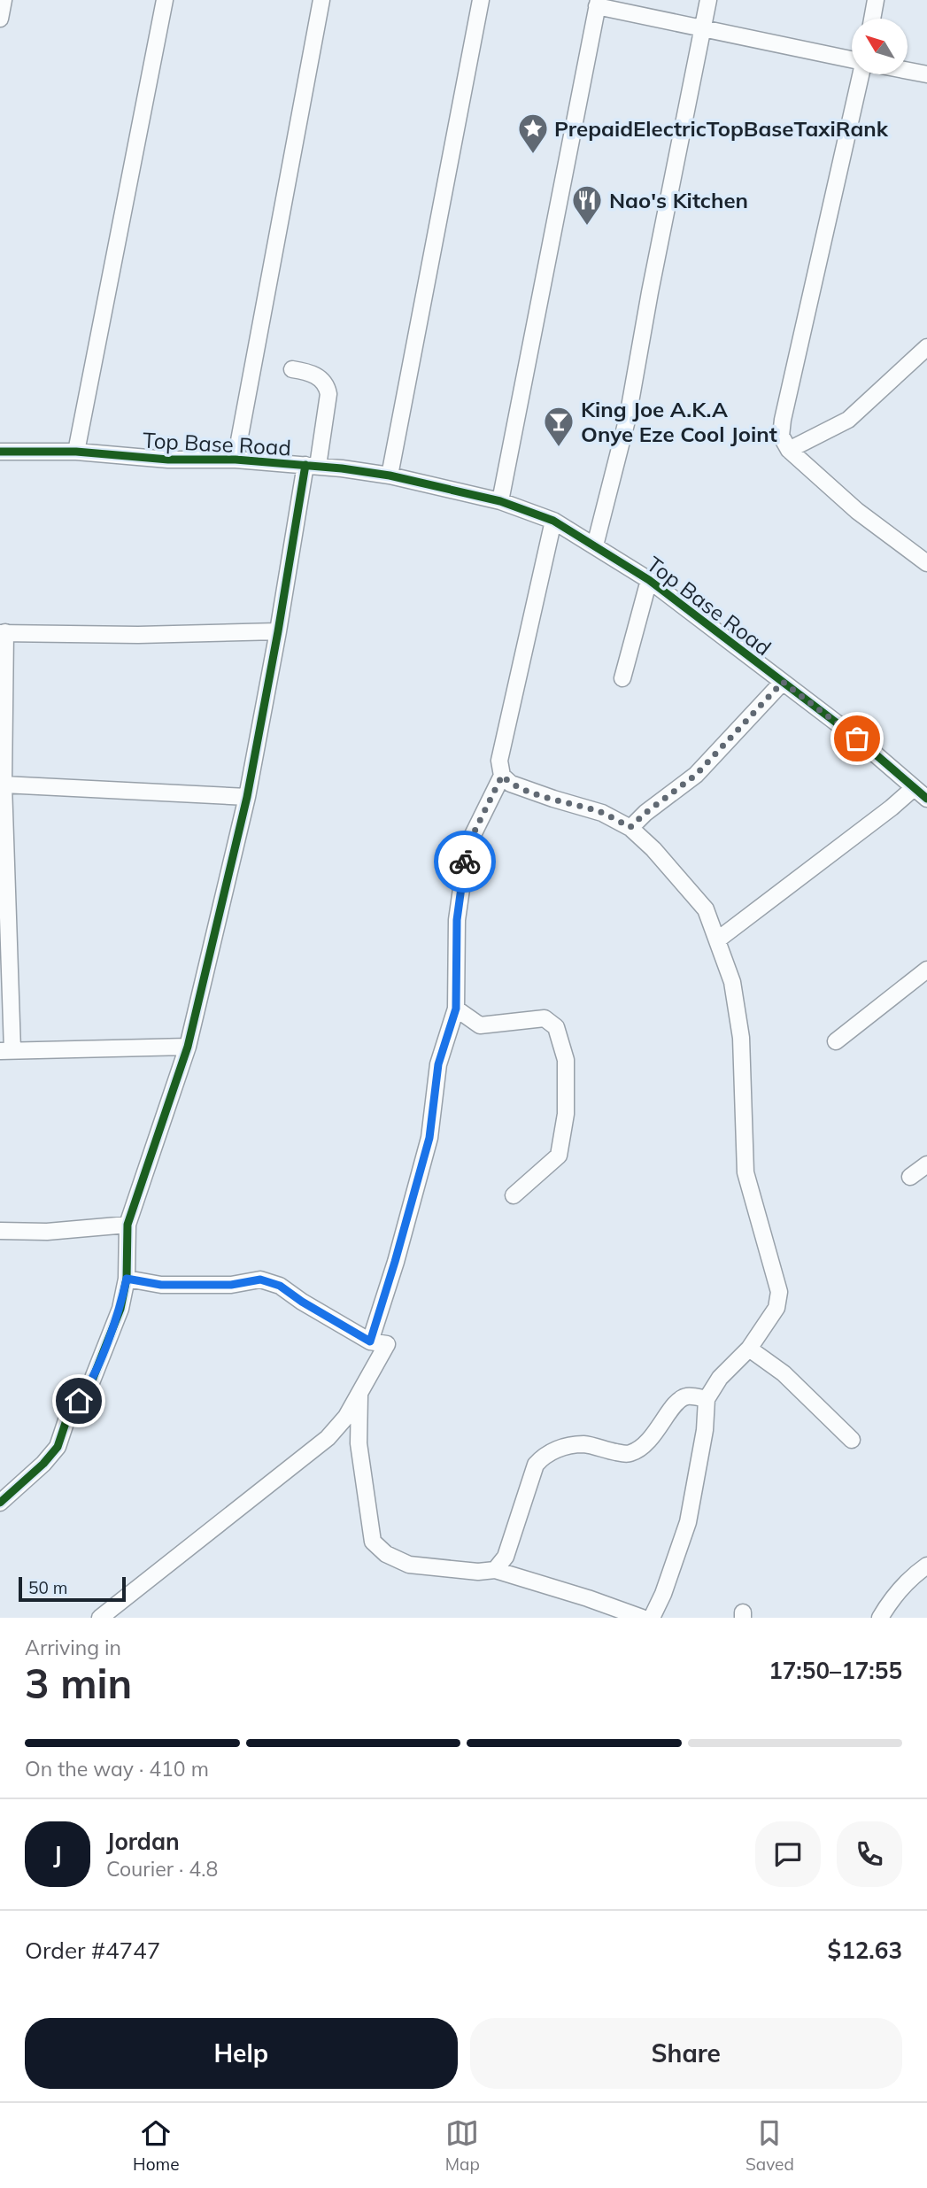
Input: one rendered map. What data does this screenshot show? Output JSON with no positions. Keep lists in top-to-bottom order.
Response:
{
  "streets": {
    "street": ["Top Base Road"]
  },
  "places": {
    "place": ["PrepaidElectricTopBaseTaxiRank"],
    "restaurant": ["Nao's Kitchen"],
    "bar": ["King Joe A.K.A Onye Eze Cool Joint"]
  },
  "scale_bar": "50 m",
  "north": "top left",
  "page": {
    "scale": "50 m",
    "heading": ["3 min", "Arriving in", "17:50–17:55"],
    "panel": [
      "Jordan",
      "Courier · 4.8",
      "Order #4747",
      "$12.63"
    ],
    "bar": "On the way · 410 m",
    "round": "J",
    "buttons": ["Help", "Share"],
    "tabs": ["Home", "Map", "Saved"]
  }
}
